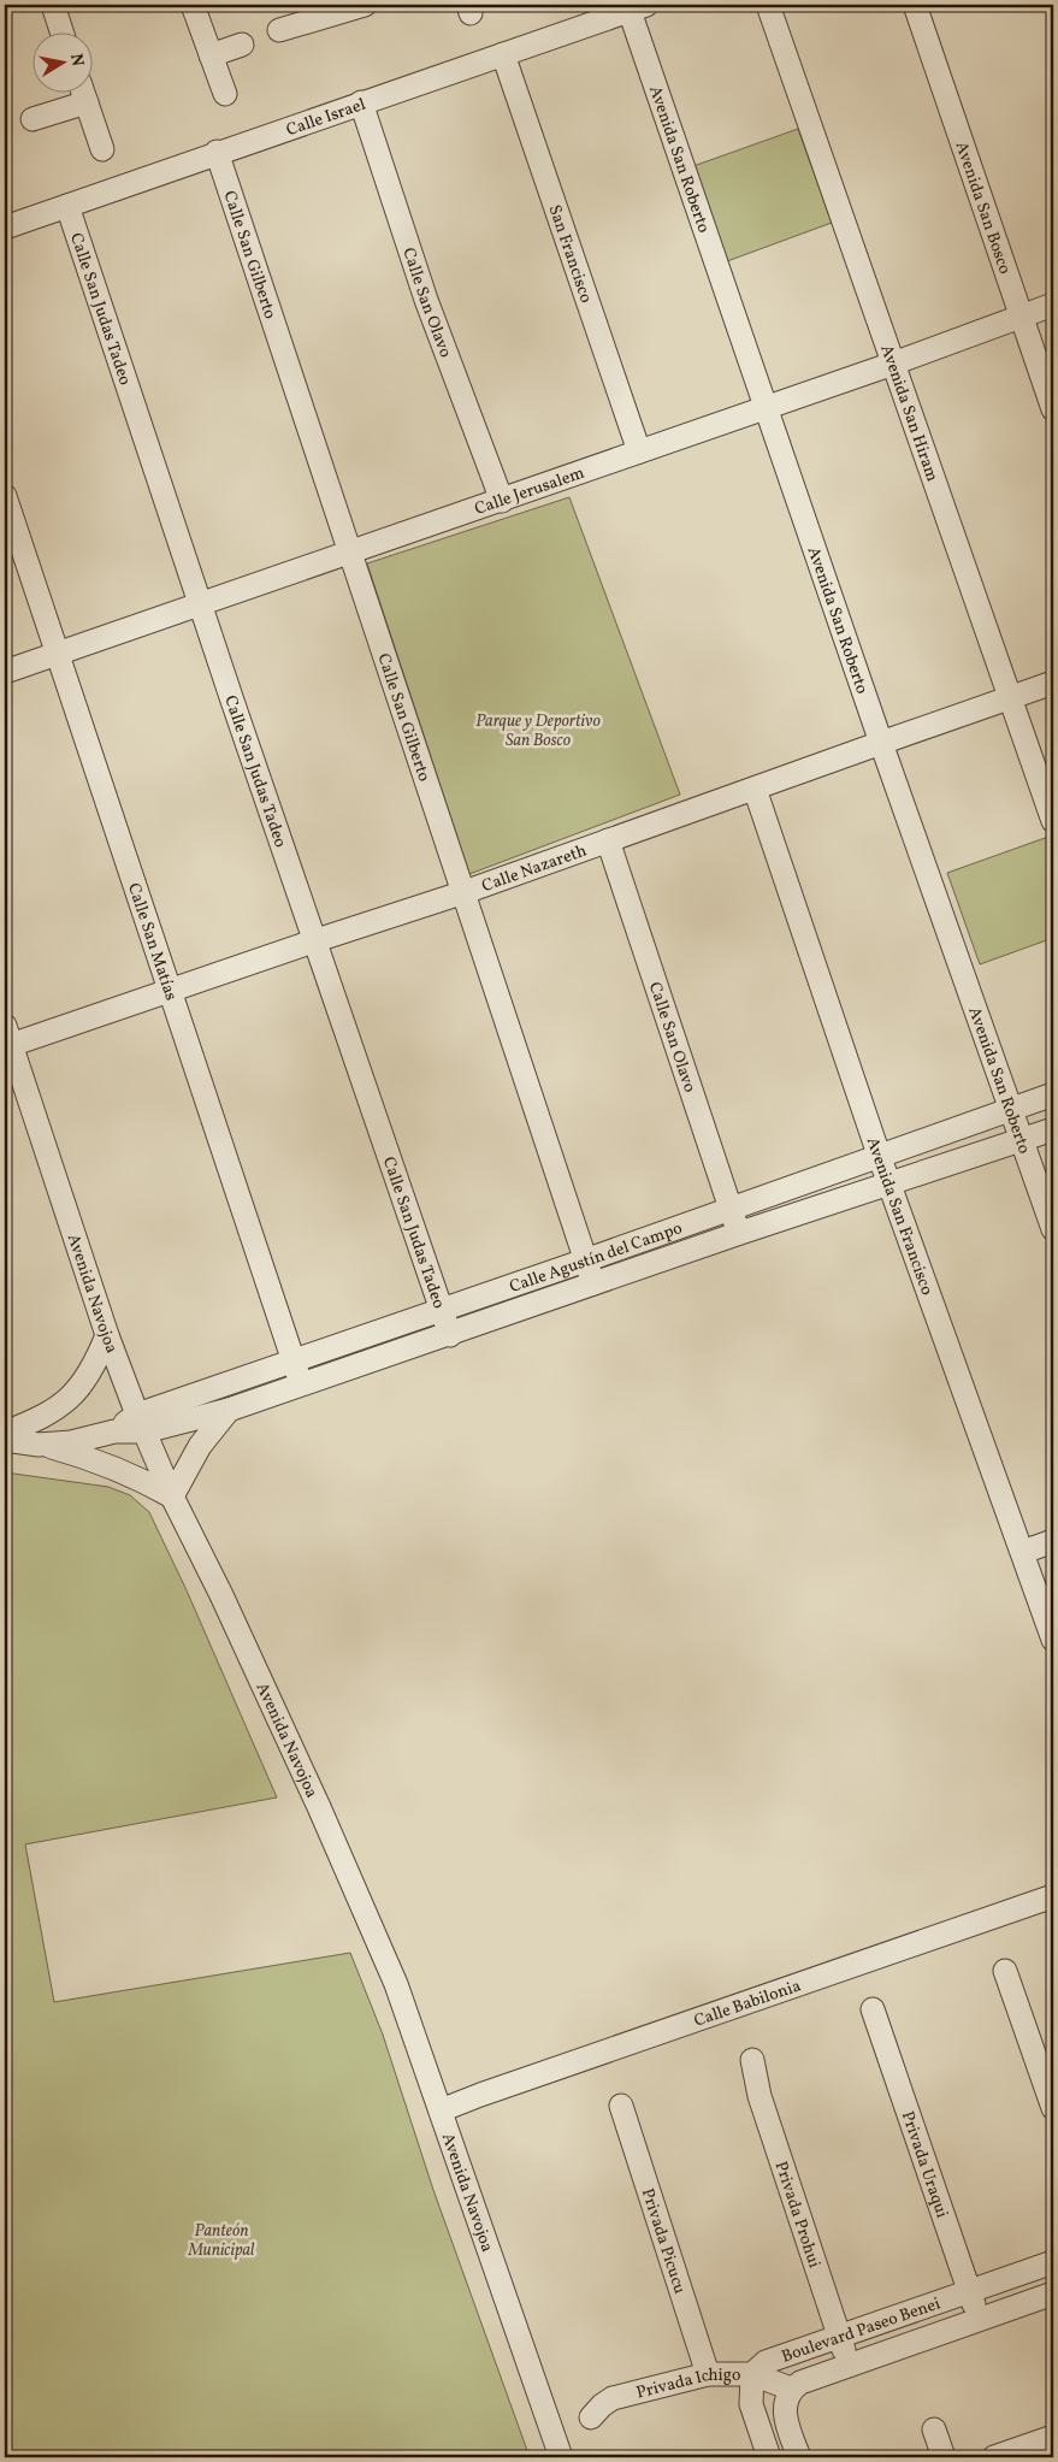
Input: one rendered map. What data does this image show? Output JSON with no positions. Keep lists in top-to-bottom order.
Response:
{
  "streets": {
    "street": [
      "Calle Israel",
      "Avenida San Roberto",
      "Avenida San Bosco",
      "San Francisco",
      "Calle San Gilberto",
      "Calle San Olavo",
      "Calle San Judas Tadeo",
      "Avenida San Hiram",
      "Calle Jerusalem",
      "Calle Nazareth",
      "Calle San Matías",
      "Avenida San Francisco",
      "Calle Agustín del Campo",
      "Avenida Navojoa",
      "Calle Babilonia",
      "Privada Uraqui",
      "Privada Prohui",
      "Privada Picucu",
      "Boulevard Paseo Benei",
      "Privada Ichigo"
    ]
  },
  "crossings": [
    ["Calle Israel", "Avenida San Roberto"],
    ["Calle Israel", "San Francisco"],
    ["Calle Israel", "Calle San Gilberto"],
    ["Calle Israel", "Calle San Olavo"],
    ["Calle Israel", "Calle San Judas Tadeo"],
    ["Avenida San Roberto", "Calle Jerusalem"],
    ["Avenida San Roberto", "Calle Nazareth"],
    ["Avenida San Roberto", "Calle Agustín del Campo"],
    ["Avenida San Bosco", "Calle Jerusalem"],
    ["San Francisco", "Calle Jerusalem"],
    ["Calle San Gilberto", "Calle Jerusalem"],
    ["Calle San Gilberto", "Calle Nazareth"],
    ["Calle San Gilberto", "Calle Agustín del Campo"],
    ["Calle San Olavo", "Calle Jerusalem"],
    ["Calle San Olavo", "Calle Nazareth"],
    ["Calle San Olavo", "Calle Agustín del Campo"],
    ["Calle San Judas Tadeo", "Calle Jerusalem"],
    ["Calle San Judas Tadeo", "Calle Nazareth"],
    ["Calle San Judas Tadeo", "Calle Agustín del Campo"],
    ["Avenida San Hiram", "Calle Jerusalem"],
    ["Avenida San Hiram", "Calle Nazareth"],
    ["Calle Jerusalem", "Calle San Matías"],
    ["Calle Nazareth", "Calle San Matías"],
    ["Calle Nazareth", "Avenida San Francisco"],
    ["Calle Nazareth", "Avenida Navojoa"],
    ["Calle San Matías", "Calle Agustín del Campo"],
    ["Avenida San Francisco", "Calle Agustín del Campo"],
    ["Calle Agustín del Campo", "Avenida Navojoa"],
    ["Avenida Navojoa", "Calle Babilonia"],
    ["Privada Uraqui", "Boulevard Paseo Benei"],
    ["Privada Prohui", "Boulevard Paseo Benei"],
    ["Privada Picucu", "Privada Ichigo"],
    ["Boulevard Paseo Benei", "Privada Ichigo"]
  ],
  "parks": ["Parque y Deportivo San Bosco", "Panteón Municipal"],
  "north": "right"
}
